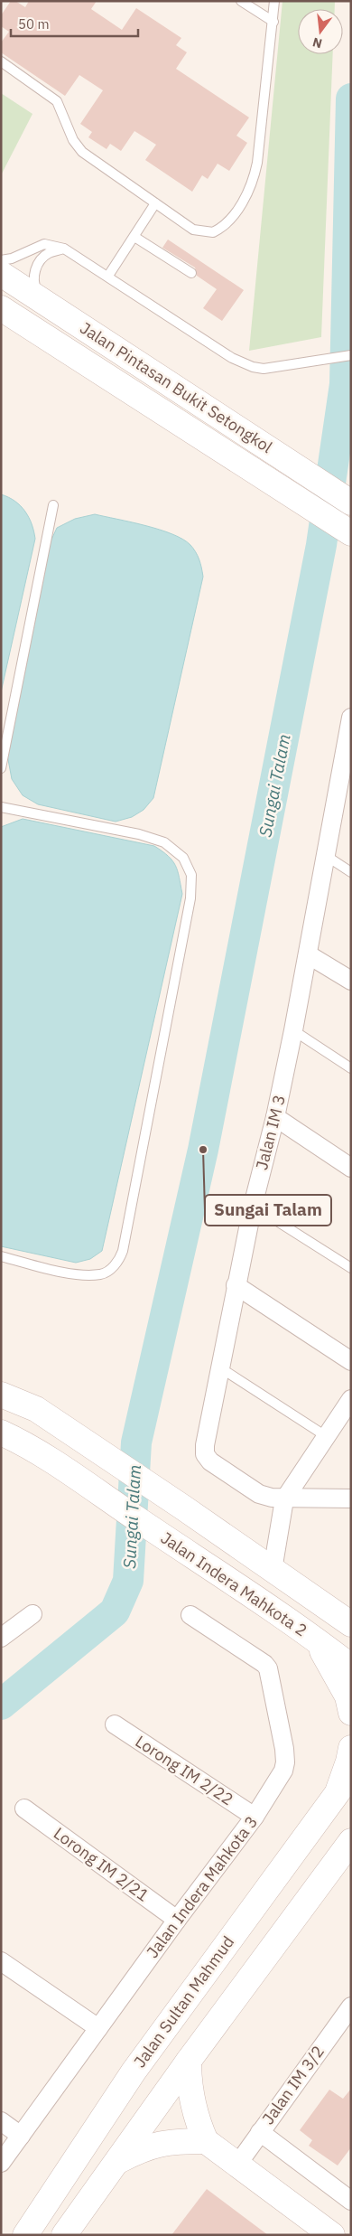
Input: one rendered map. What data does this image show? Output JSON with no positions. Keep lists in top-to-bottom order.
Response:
{
  "streets": {
    "main road": ["Jalan Pintasan Bukit Setongkol", "Jalan Indera Mahkota 2", "Jalan Sultan Mahmud"],
    "street": [
      "Jalan IM 3",
      "Lorong IM 2/22",
      "Lorong IM 2/21",
      "Jalan Indera Mahkota 3",
      "Jalan IM 3/2"
    ]
  },
  "crossings": [
    ["Lorong IM 2/22", "Jalan Indera Mahkota 3"],
    ["Lorong IM 2/21", "Jalan Indera Mahkota 3"]
  ],
  "water": ["Sungai Talam"],
  "places": ["Sungai Talam"],
  "scale_bar": "50 m",
  "north": "bottom"
}
